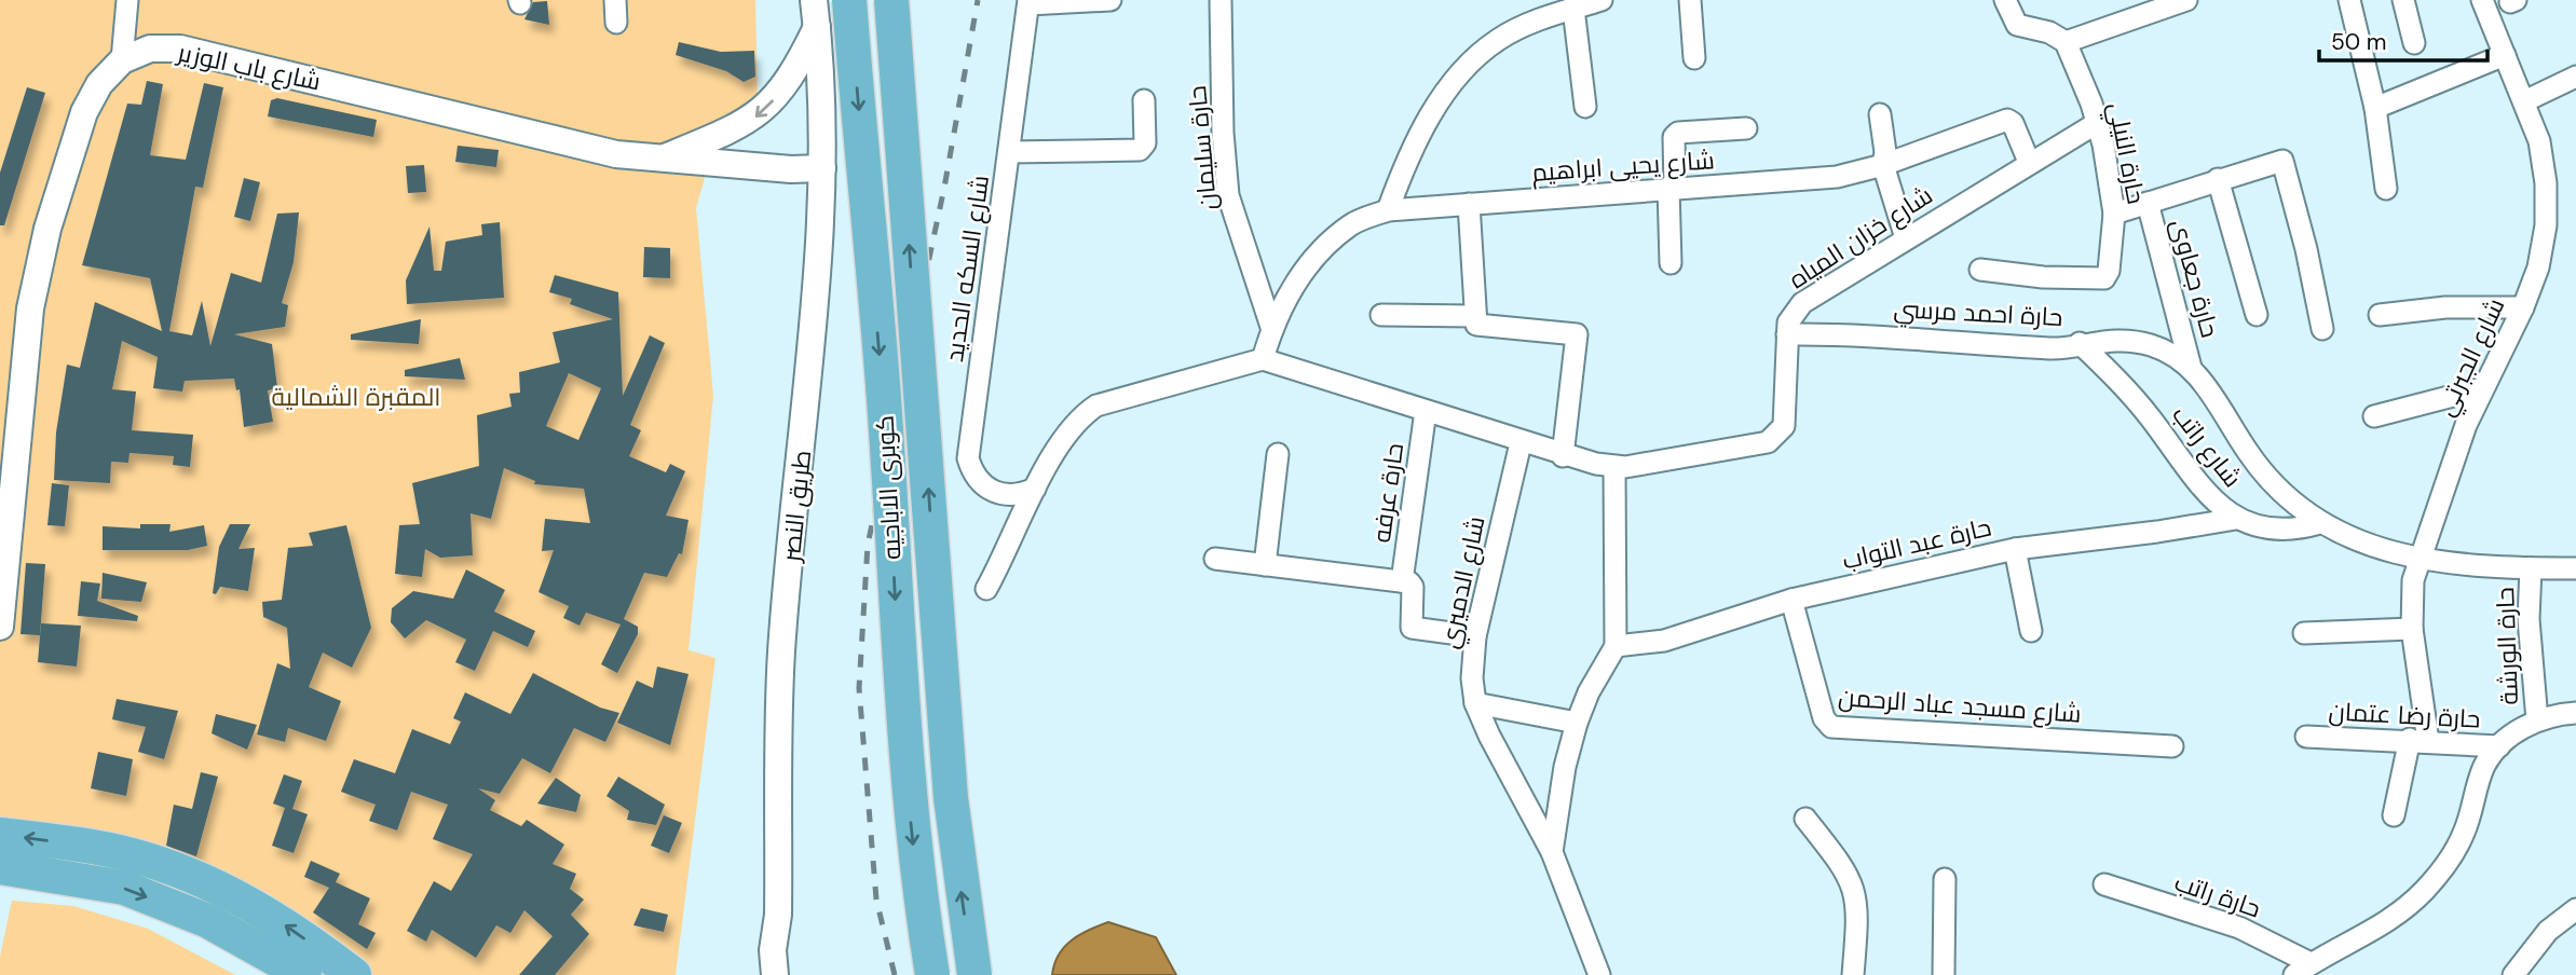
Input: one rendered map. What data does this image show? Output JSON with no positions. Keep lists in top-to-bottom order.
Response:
{
  "streets": {
    "highway": ["كوبرى الاباجيه"],
    "street": [
      "شارع باب الوزير",
      "حارة سليمان",
      "حارة النيلي",
      "شارع يحيى ابراهيم",
      "شارع خزان المياه",
      "شارع السكه الحديد",
      "حارة جعاوى",
      "حارة احمد مرسي",
      "شارع الجبرتي",
      "شارع راتب",
      "حارة عرفه",
      "طريق النصر",
      "حارة عبد التواب",
      "شارع الدميري",
      "حارة الورشة",
      "شارع مسجد عباد الرحمن",
      "حارة رضا عتمان",
      "حارة راتب"
    ]
  },
  "crossings": [
    ["شارع باب الوزير", "طريق النصر"],
    ["حارة سليمان", "شارع يحيى ابراهيم"],
    ["حارة النيلي", "شارع خزان المياه"],
    ["شارع يحيى ابراهيم", "شارع خزان المياه"],
    ["شارع خزان المياه", "حارة احمد مرسي"],
    ["شارع خزان المياه", "حارة عرفه"],
    ["شارع خزان المياه", "شارع الدميري"],
    ["حارة جعاوى", "حارة احمد مرسي"],
    ["حارة احمد مرسي", "شارع الجبرتي"],
    ["حارة احمد مرسي", "شارع راتب"],
    ["حارة احمد مرسي", "حارة الورشة"],
    ["شارع الجبرتي", "حارة رضا عتمان"],
    ["شارع راتب", "حارة عبد التواب"],
    ["حارة عبد التواب", "شارع مسجد عباد الرحمن"]
  ],
  "parks": ["المقبرة الشمالية"],
  "scale_bar": "50 m"
}
